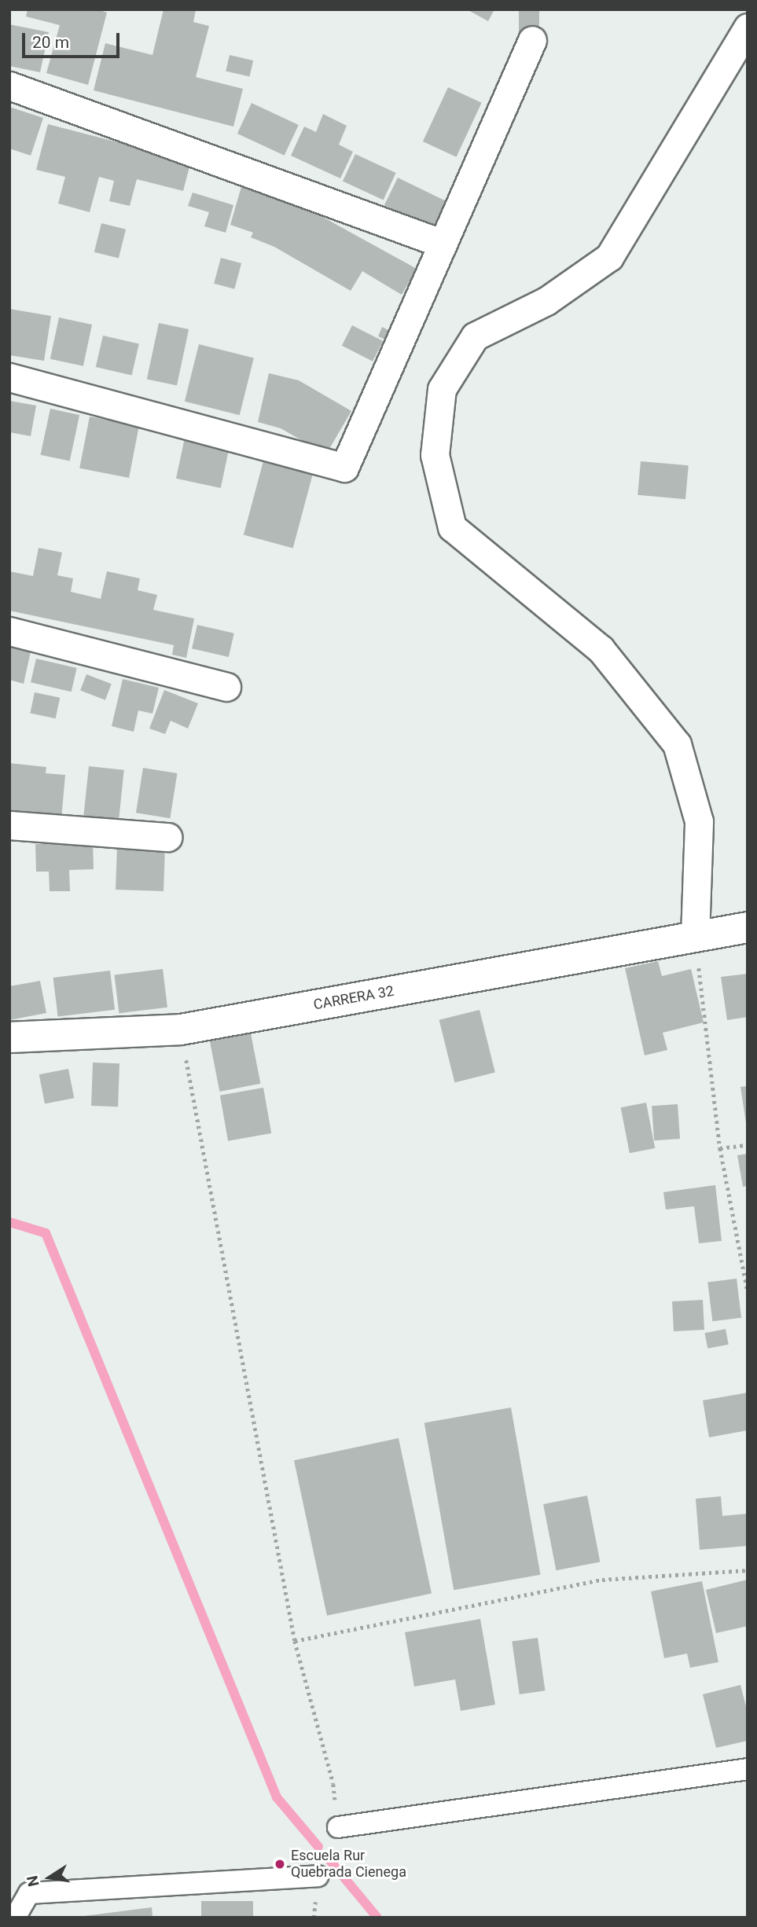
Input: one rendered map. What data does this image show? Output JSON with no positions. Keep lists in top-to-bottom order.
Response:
{
  "streets": {
    "main road": ["CARRERA 32"]
  },
  "places": ["Escuela Rur Quebrada Cienega"],
  "scale_bar": "20 m",
  "north": "left"
}
